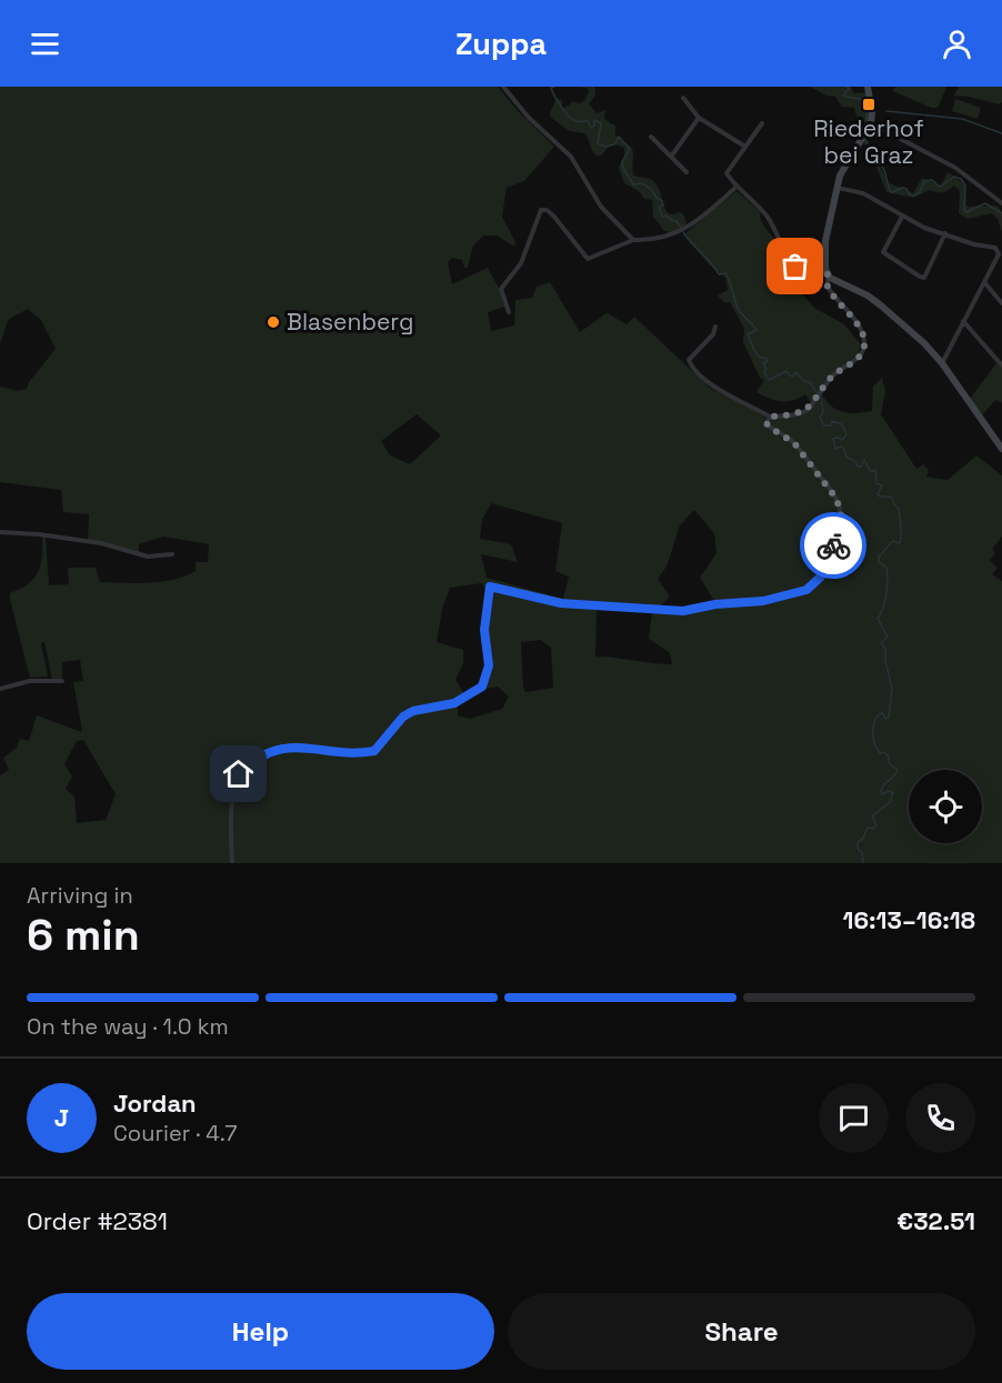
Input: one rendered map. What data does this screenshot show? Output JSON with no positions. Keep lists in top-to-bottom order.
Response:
{
  "places": {
    "transit": ["Riederhof bei Graz"],
    "other": ["Blasenberg"]
  },
  "page": {
    "header": "Zuppa",
    "heading": ["6 min", "Arriving in", "16:13–16:18"],
    "panel": [
      "Jordan",
      "Courier · 4.7",
      "Order #2381",
      "€32.51"
    ],
    "bar": "On the way · 1.0 km",
    "round": "J",
    "buttons": ["Help", "Share"]
  }
}
